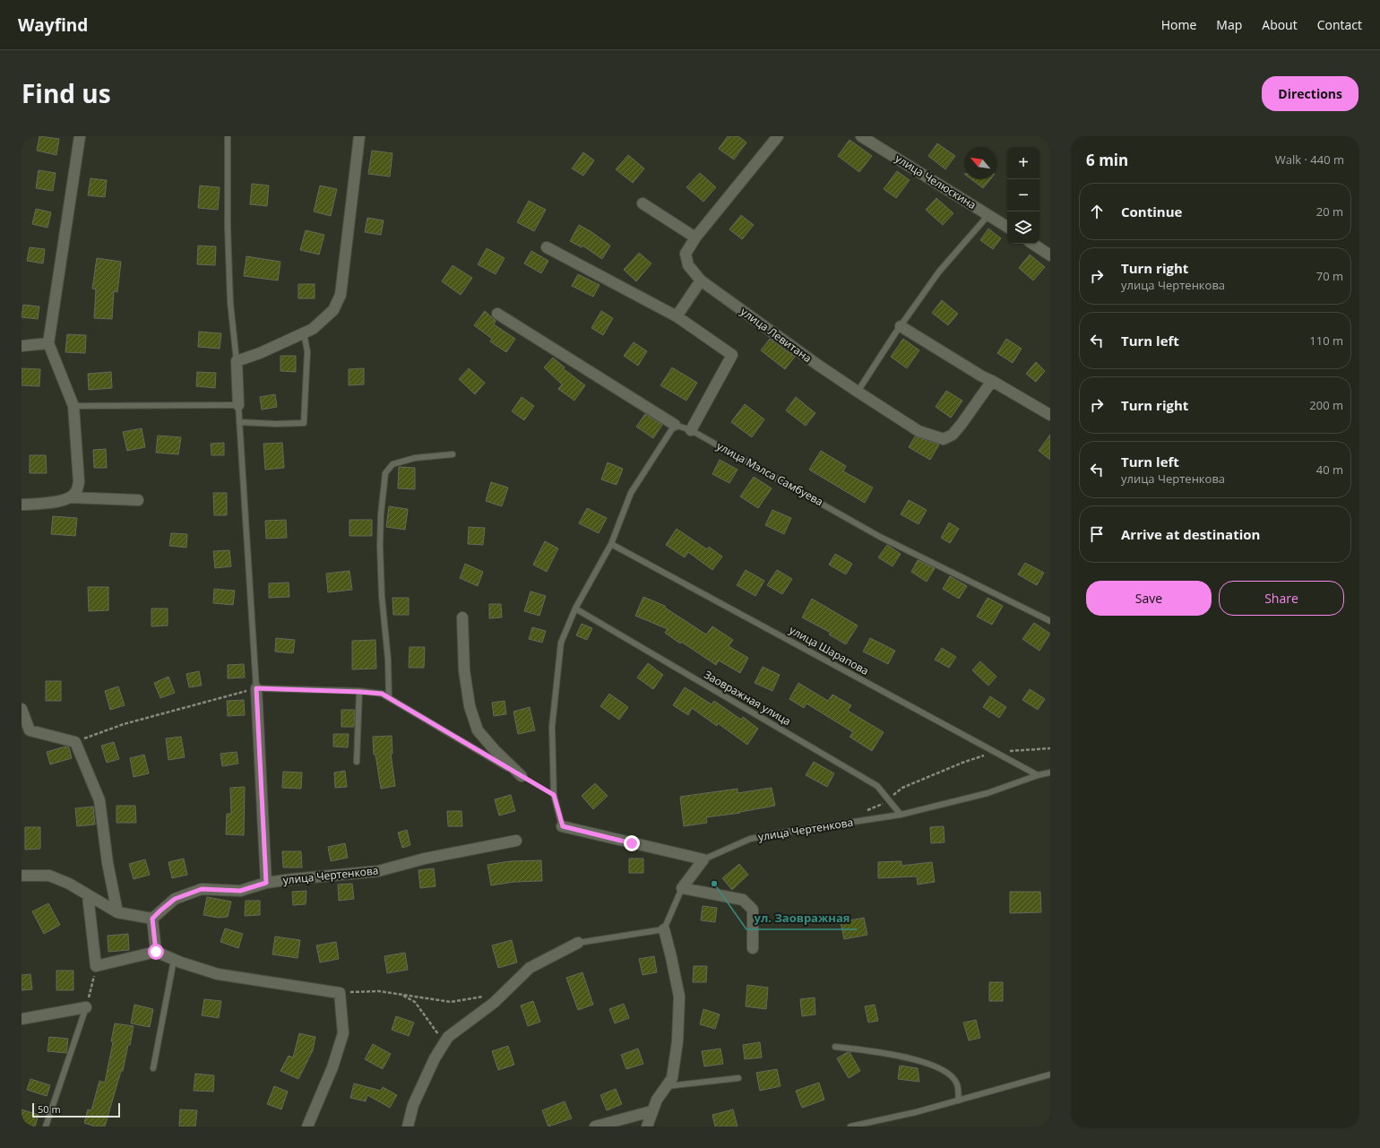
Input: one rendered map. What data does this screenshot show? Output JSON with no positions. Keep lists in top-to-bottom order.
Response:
{
  "streets": {
    "street": [
      "улица Челюскина",
      "улица Левитана",
      "улица Мэлса Самбуева",
      "улица Чертенкова"
    ],
    "lane": ["улица Шарапова", "Заовражная улица"]
  },
  "crossings": [
    ["улица Шарапова", "улица Чертенкова"],
    ["Заовражная улица", "улица Чертенкова"]
  ],
  "places": ["ул. Заовражная"],
  "scale_bar": "50 m",
  "north": "top left",
  "page": {
    "header": "Wayfind",
    "nav": [
      "Home",
      "Map",
      "About",
      "Contact"
    ],
    "title": "Find us",
    "buttons": [
      "Directions",
      ["Save", "Share"]
    ],
    "heading": ["6 min", "Walk · 440 m"],
    "map_buttons": ["+", "−"],
    "list": [
      ["Continue", "20 m"],
      ["Turn right", "улица Чертенкова", "70 m"],
      ["Turn left", "110 m"],
      ["Turn right", "200 m"],
      ["Turn left", "улица Чертенкова", "40 m"],
      "Arrive at destination"
    ],
    "scale": "50 m"
  }
}
